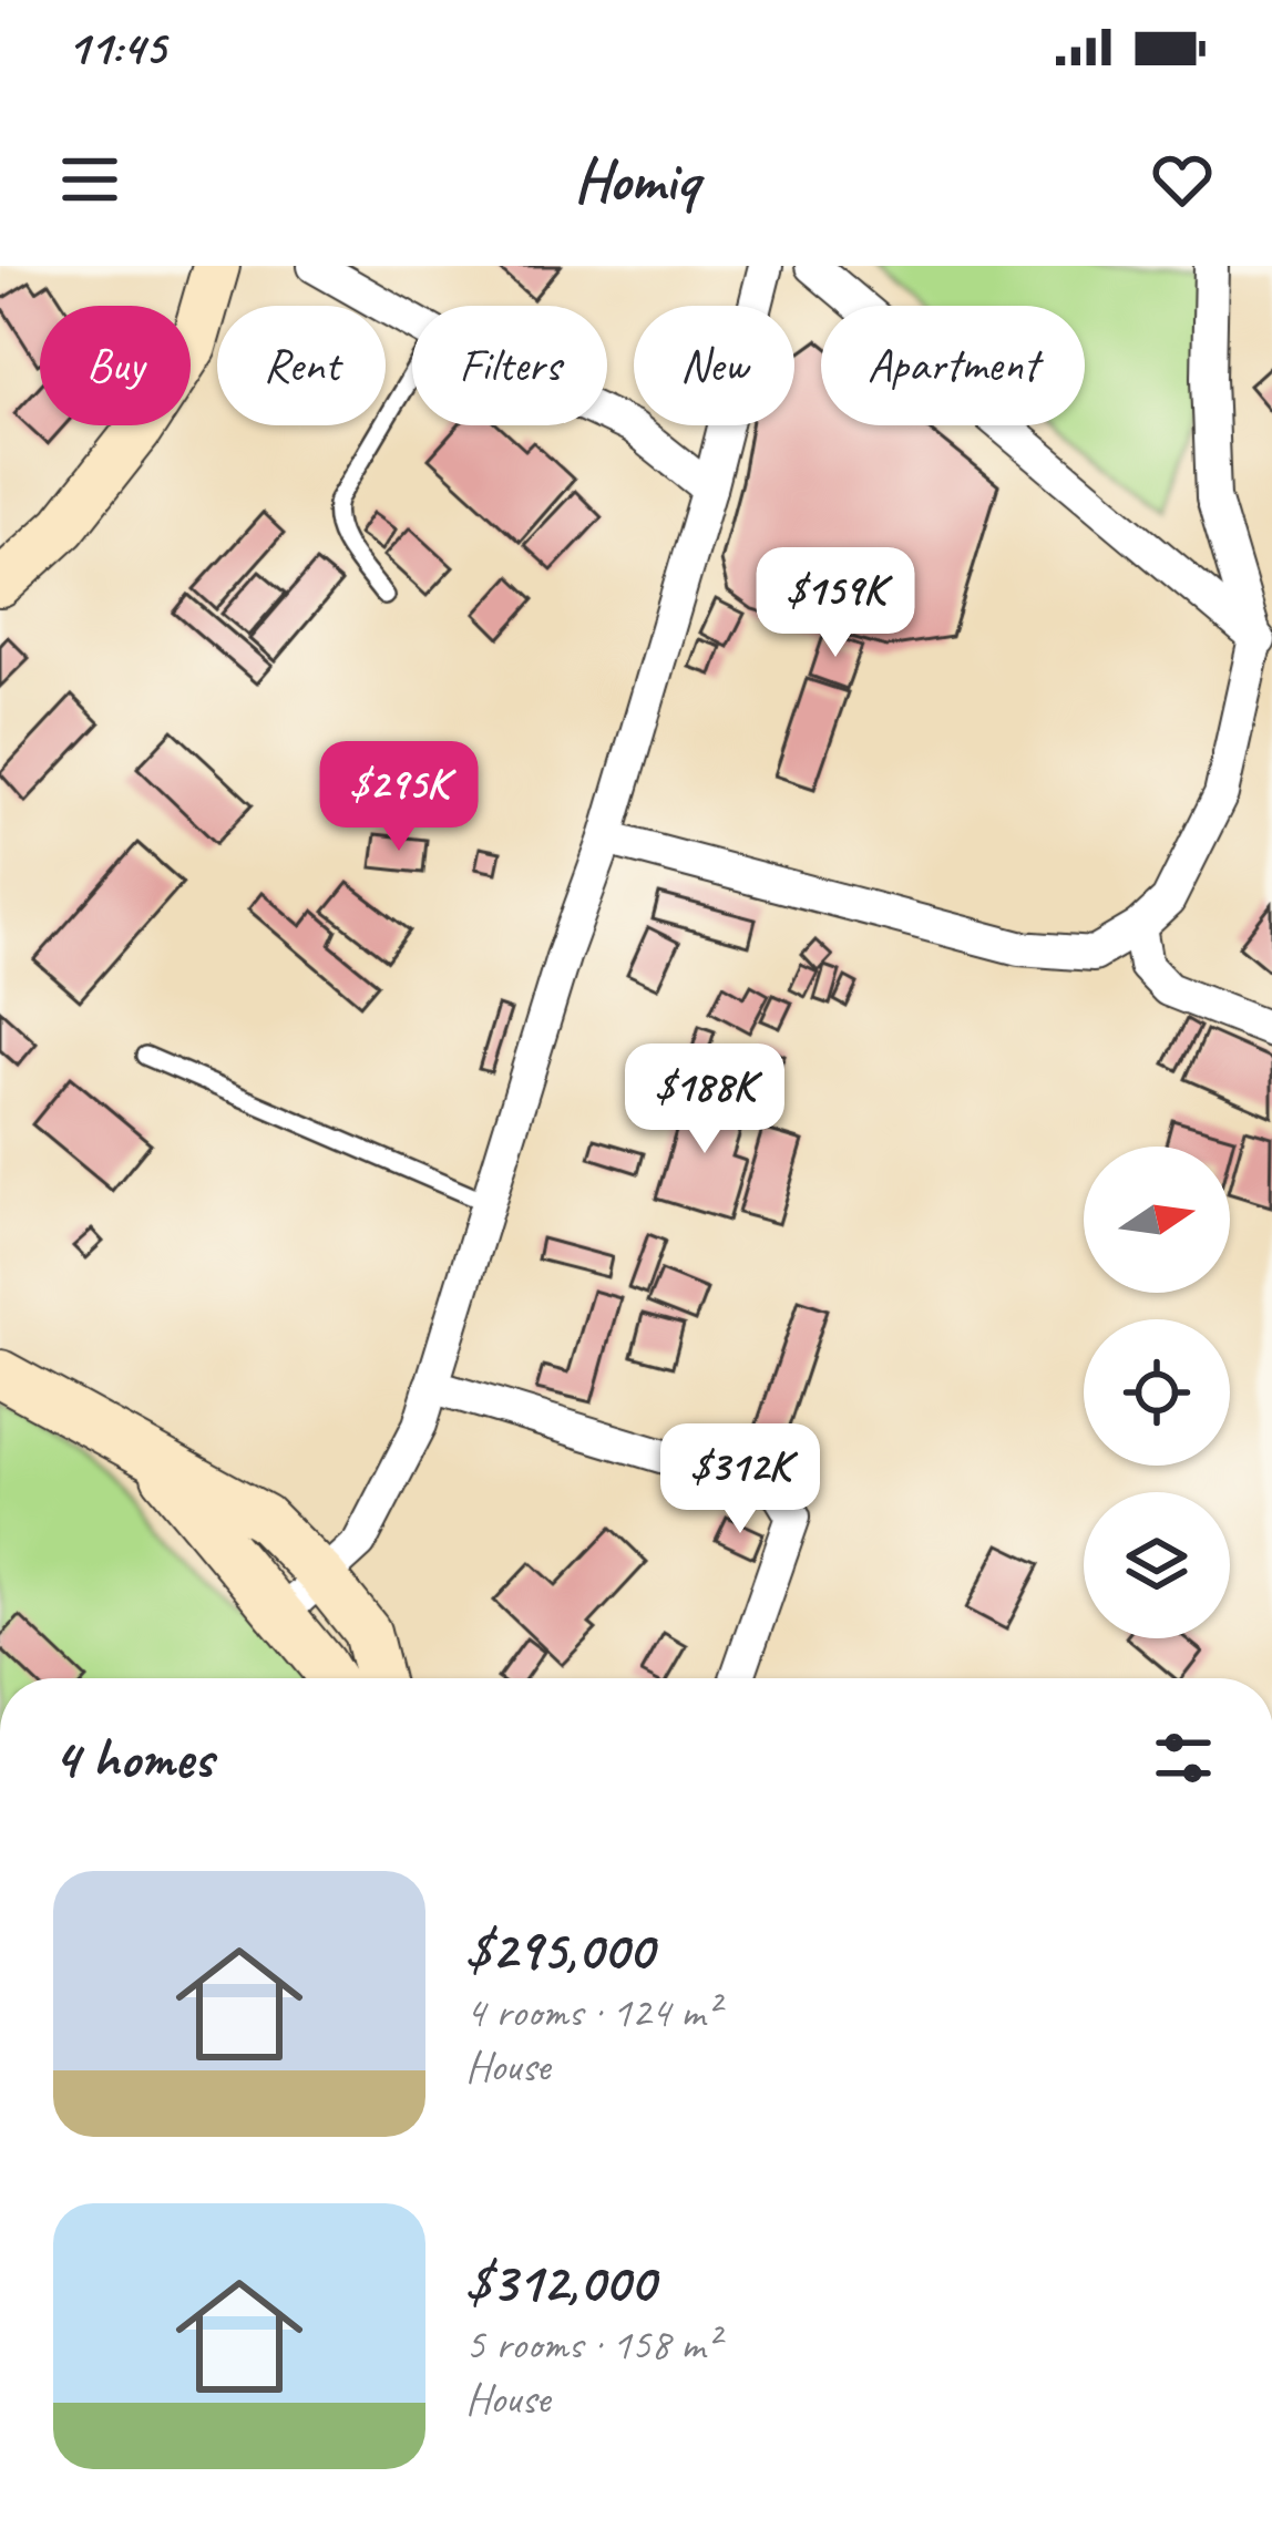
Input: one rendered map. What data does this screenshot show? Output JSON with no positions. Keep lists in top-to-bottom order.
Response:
{
  "north": "right",
  "page": {
    "status": "11:45",
    "header": "Homiq",
    "chip": [
      "Buy",
      "Rent",
      "Filters",
      "New",
      "Apartment"
    ],
    "price": [
      "$159K",
      "$295K",
      "$188K",
      "$312K"
    ],
    "heading": "4 homes",
    "list": [
      {
        "name": "$295,000",
        "note": "4 rooms · 124 m² · House"
      },
      {
        "name": "$312,000",
        "note": "5 rooms · 158 m² · House"
      }
    ]
  }
}
